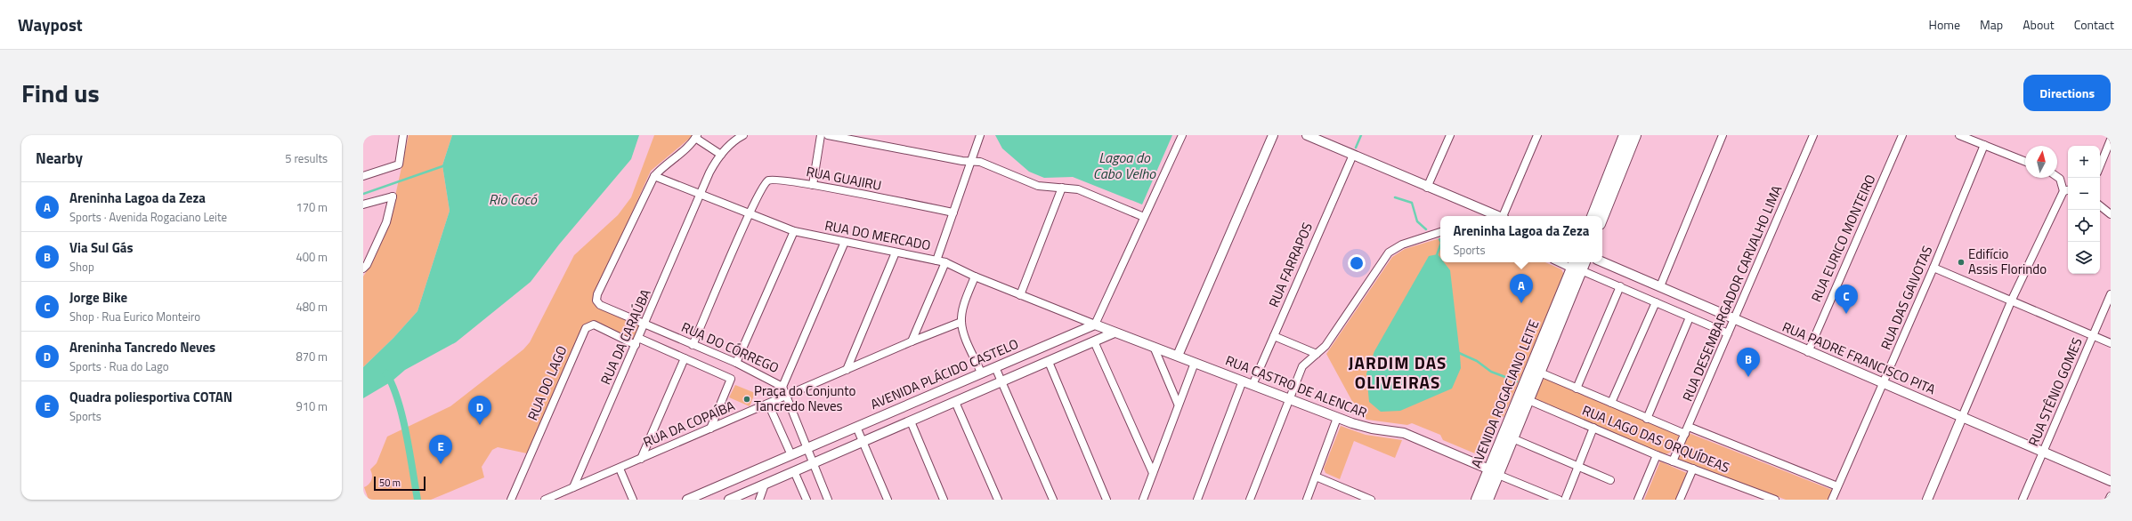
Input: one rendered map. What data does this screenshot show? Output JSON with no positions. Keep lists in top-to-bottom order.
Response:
{
  "streets": {
    "main road": ["AVENIDA ROGACIANO LEITE"],
    "street": [
      "RUA GUAJIRU",
      "RUA DO MERCADO",
      "RUA EURICO MONTEIRO",
      "RUA FARRAPOS",
      "RUA DESEMBARGADOR CARVALHO LIMA",
      "RUA DAS GAIVOTAS",
      "RUA DA CARAÚBA",
      "RUA DO CÓRREGO",
      "RUA PADRE FRANCISCO PITA",
      "AVENIDA PLÁCIDO CASTELO",
      "RUA DO LAGO",
      "RUA CASTRO DE ALENCAR",
      "RUA STÊNIO GOMES",
      "RUA DA COPAÍBA",
      "RUA LAGO DAS ORQUÍDEAS"
    ]
  },
  "crossings": [
    ["RUA GUAJIRU", "RUA DO MERCADO"],
    ["RUA DO MERCADO", "RUA DA CARAÚBA"],
    ["RUA DO MERCADO", "RUA DO CÓRREGO"],
    ["RUA DO MERCADO", "AVENIDA PLÁCIDO CASTELO"],
    ["RUA DO MERCADO", "RUA CASTRO DE ALENCAR"],
    ["RUA EURICO MONTEIRO", "RUA PADRE FRANCISCO PITA"],
    ["RUA FARRAPOS", "RUA CASTRO DE ALENCAR"],
    ["RUA DESEMBARGADOR CARVALHO LIMA", "RUA PADRE FRANCISCO PITA"],
    ["RUA DESEMBARGADOR CARVALHO LIMA", "RUA LAGO DAS ORQUÍDEAS"],
    ["RUA DAS GAIVOTAS", "RUA PADRE FRANCISCO PITA"],
    ["RUA DA CARAÚBA", "RUA DO CÓRREGO"],
    ["RUA DA CARAÚBA", "RUA DO LAGO"],
    ["RUA DA CARAÚBA", "RUA DA COPAÍBA"],
    ["RUA DO CÓRREGO", "AVENIDA PLÁCIDO CASTELO"],
    ["RUA DO CÓRREGO", "RUA DO LAGO"],
    ["RUA DO CÓRREGO", "RUA DA COPAÍBA"],
    ["RUA PADRE FRANCISCO PITA", "RUA STÊNIO GOMES"],
    ["AVENIDA PLÁCIDO CASTELO", "RUA CASTRO DE ALENCAR"],
    ["RUA CASTRO DE ALENCAR", "AVENIDA ROGACIANO LEITE"],
    ["AVENIDA ROGACIANO LEITE", "RUA LAGO DAS ORQUÍDEAS"]
  ],
  "districts": ["JARDIM DAS OLIVEIRAS"],
  "water": ["Lagoa do Cabo Velho", "Rio Cocó"],
  "places": ["Edifício Assis Florindo", "Praça do Conjunto Tancredo Neves"],
  "scale_bar": "50 m",
  "north": "top",
  "page": {
    "header": "Waypost",
    "nav": [
      "Home",
      "Map",
      "About",
      "Contact"
    ],
    "title": "Find us",
    "buttons": "Directions",
    "heading": ["Nearby", "5 results"],
    "map_buttons": ["+", "−"],
    "list": [
      {
        "mark": "A",
        "name": "Areninha Lagoa da Zeza",
        "note": "Sports · Avenida Rogaciano Leite",
        "value": "170 m"
      },
      {
        "mark": "B",
        "name": "Via Sul Gás",
        "note": "Shop",
        "value": "400 m"
      },
      {
        "mark": "C",
        "name": "Jorge Bike",
        "note": "Shop · Rua Eurico Monteiro",
        "value": "480 m"
      },
      {
        "mark": "D",
        "name": "Areninha Tancredo Neves",
        "note": "Sports · Rua do Lago",
        "value": "870 m"
      },
      {
        "mark": "E",
        "name": "Quadra poliesportiva COTAN",
        "note": "Sports",
        "value": "910 m"
      }
    ],
    "popup": ["Areninha Lagoa da Zeza", "Sports"],
    "pins": [
      "A",
      "C",
      "B",
      "D",
      "E"
    ],
    "scale": "50 m"
  }
}
